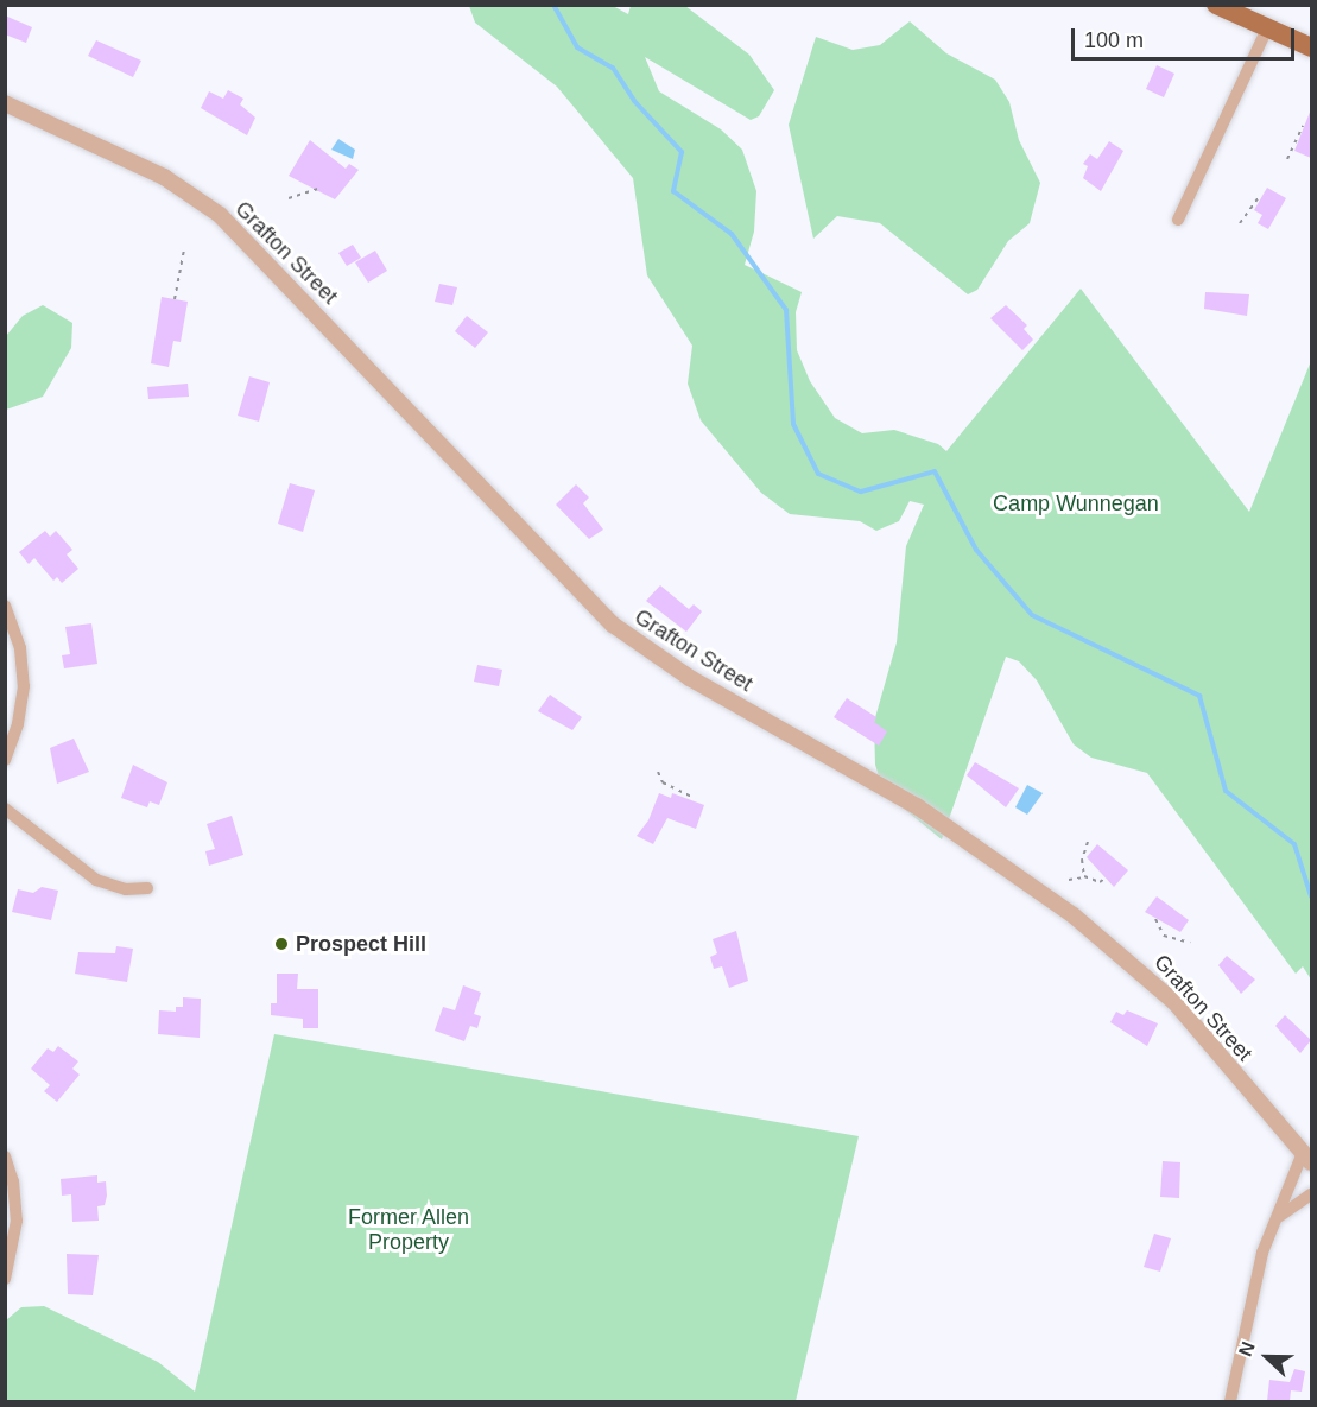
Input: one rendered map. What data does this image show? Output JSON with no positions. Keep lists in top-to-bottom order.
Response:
{
  "streets": {
    "street": ["Grafton Street"]
  },
  "parks": ["Camp Wunnegan", "Former Allen Property"],
  "places": ["Prospect Hill"],
  "scale_bar": "100 m",
  "north": "left"
}
